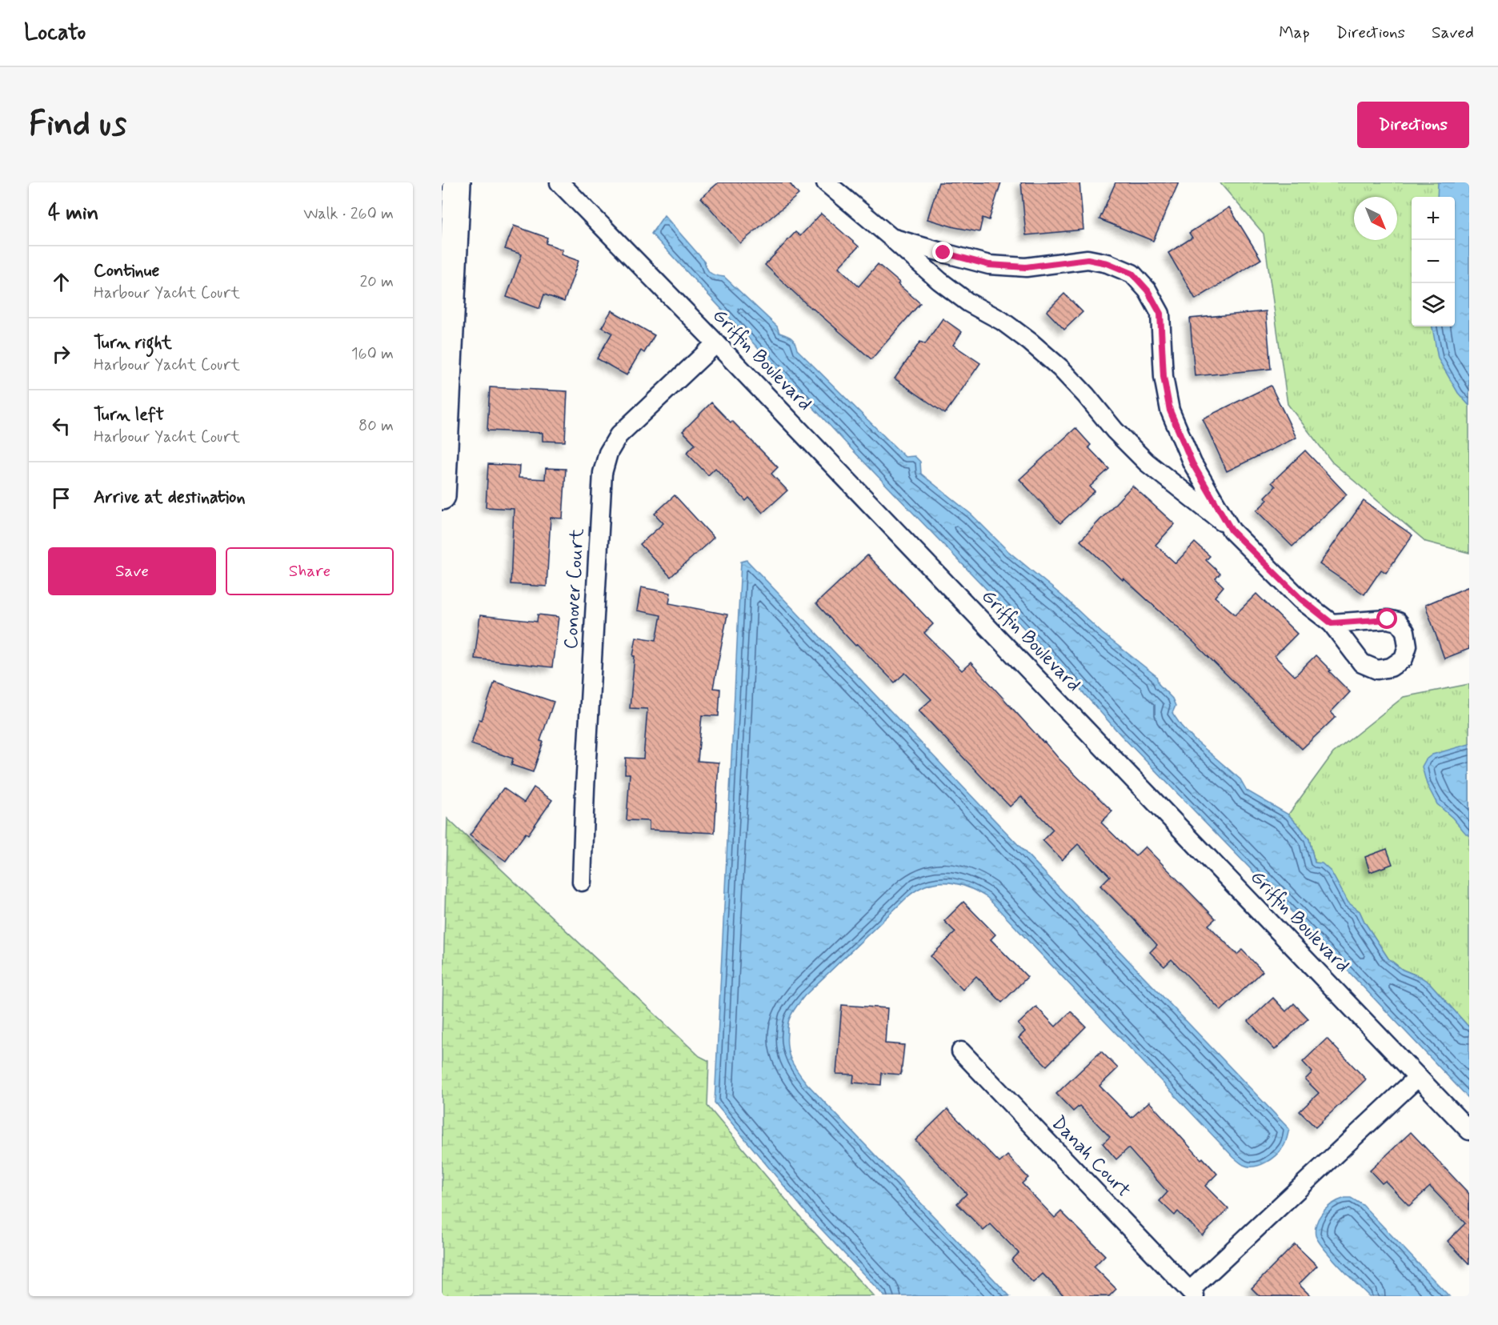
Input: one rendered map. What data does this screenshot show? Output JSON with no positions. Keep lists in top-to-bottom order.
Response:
{
  "streets": {
    "street": ["Griffin Boulevard", "Conover Court", "Danah Court"]
  },
  "crossings": [
    ["Griffin Boulevard", "Conover Court"],
    ["Griffin Boulevard", "Danah Court"]
  ],
  "north": "bottom right",
  "page": {
    "header": "Locato",
    "nav": ["Map", "Directions", "Saved"],
    "buttons": [
      "Directions",
      ["Save", "Share"]
    ],
    "title": "Find us",
    "heading": ["4 min", "Walk · 260 m"],
    "map_buttons": ["+", "−"],
    "list": [
      ["Continue", "Harbour Yacht Court", "20 m"],
      ["Turn right", "Harbour Yacht Court", "160 m"],
      ["Turn left", "Harbour Yacht Court", "80 m"],
      "Arrive at destination"
    ]
  }
}
